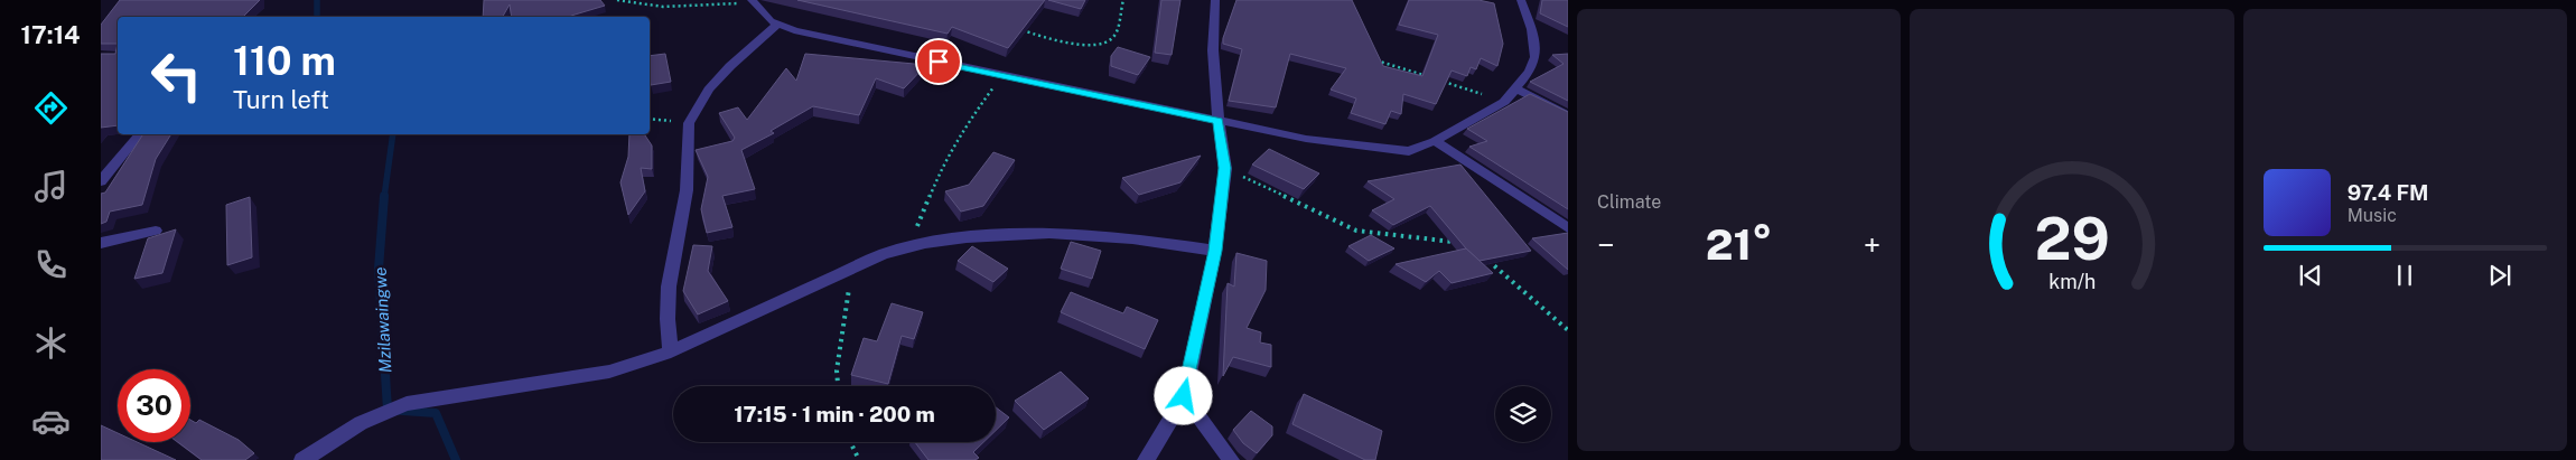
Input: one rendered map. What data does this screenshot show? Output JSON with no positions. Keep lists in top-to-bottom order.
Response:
{
  "water": ["Mzilawaingwe"],
  "page": {
    "tabs": "17:14",
    "tile": "Climate",
    "turn": ["110 m", "Turn left"],
    "song": ["97.4 FM", "Music"],
    "heat": ["−", "21°", "+"],
    "limit": "30",
    "trip": "17:15 · 1 min · 200 m",
    "gauge": ["29", "km/h"]
  }
}
